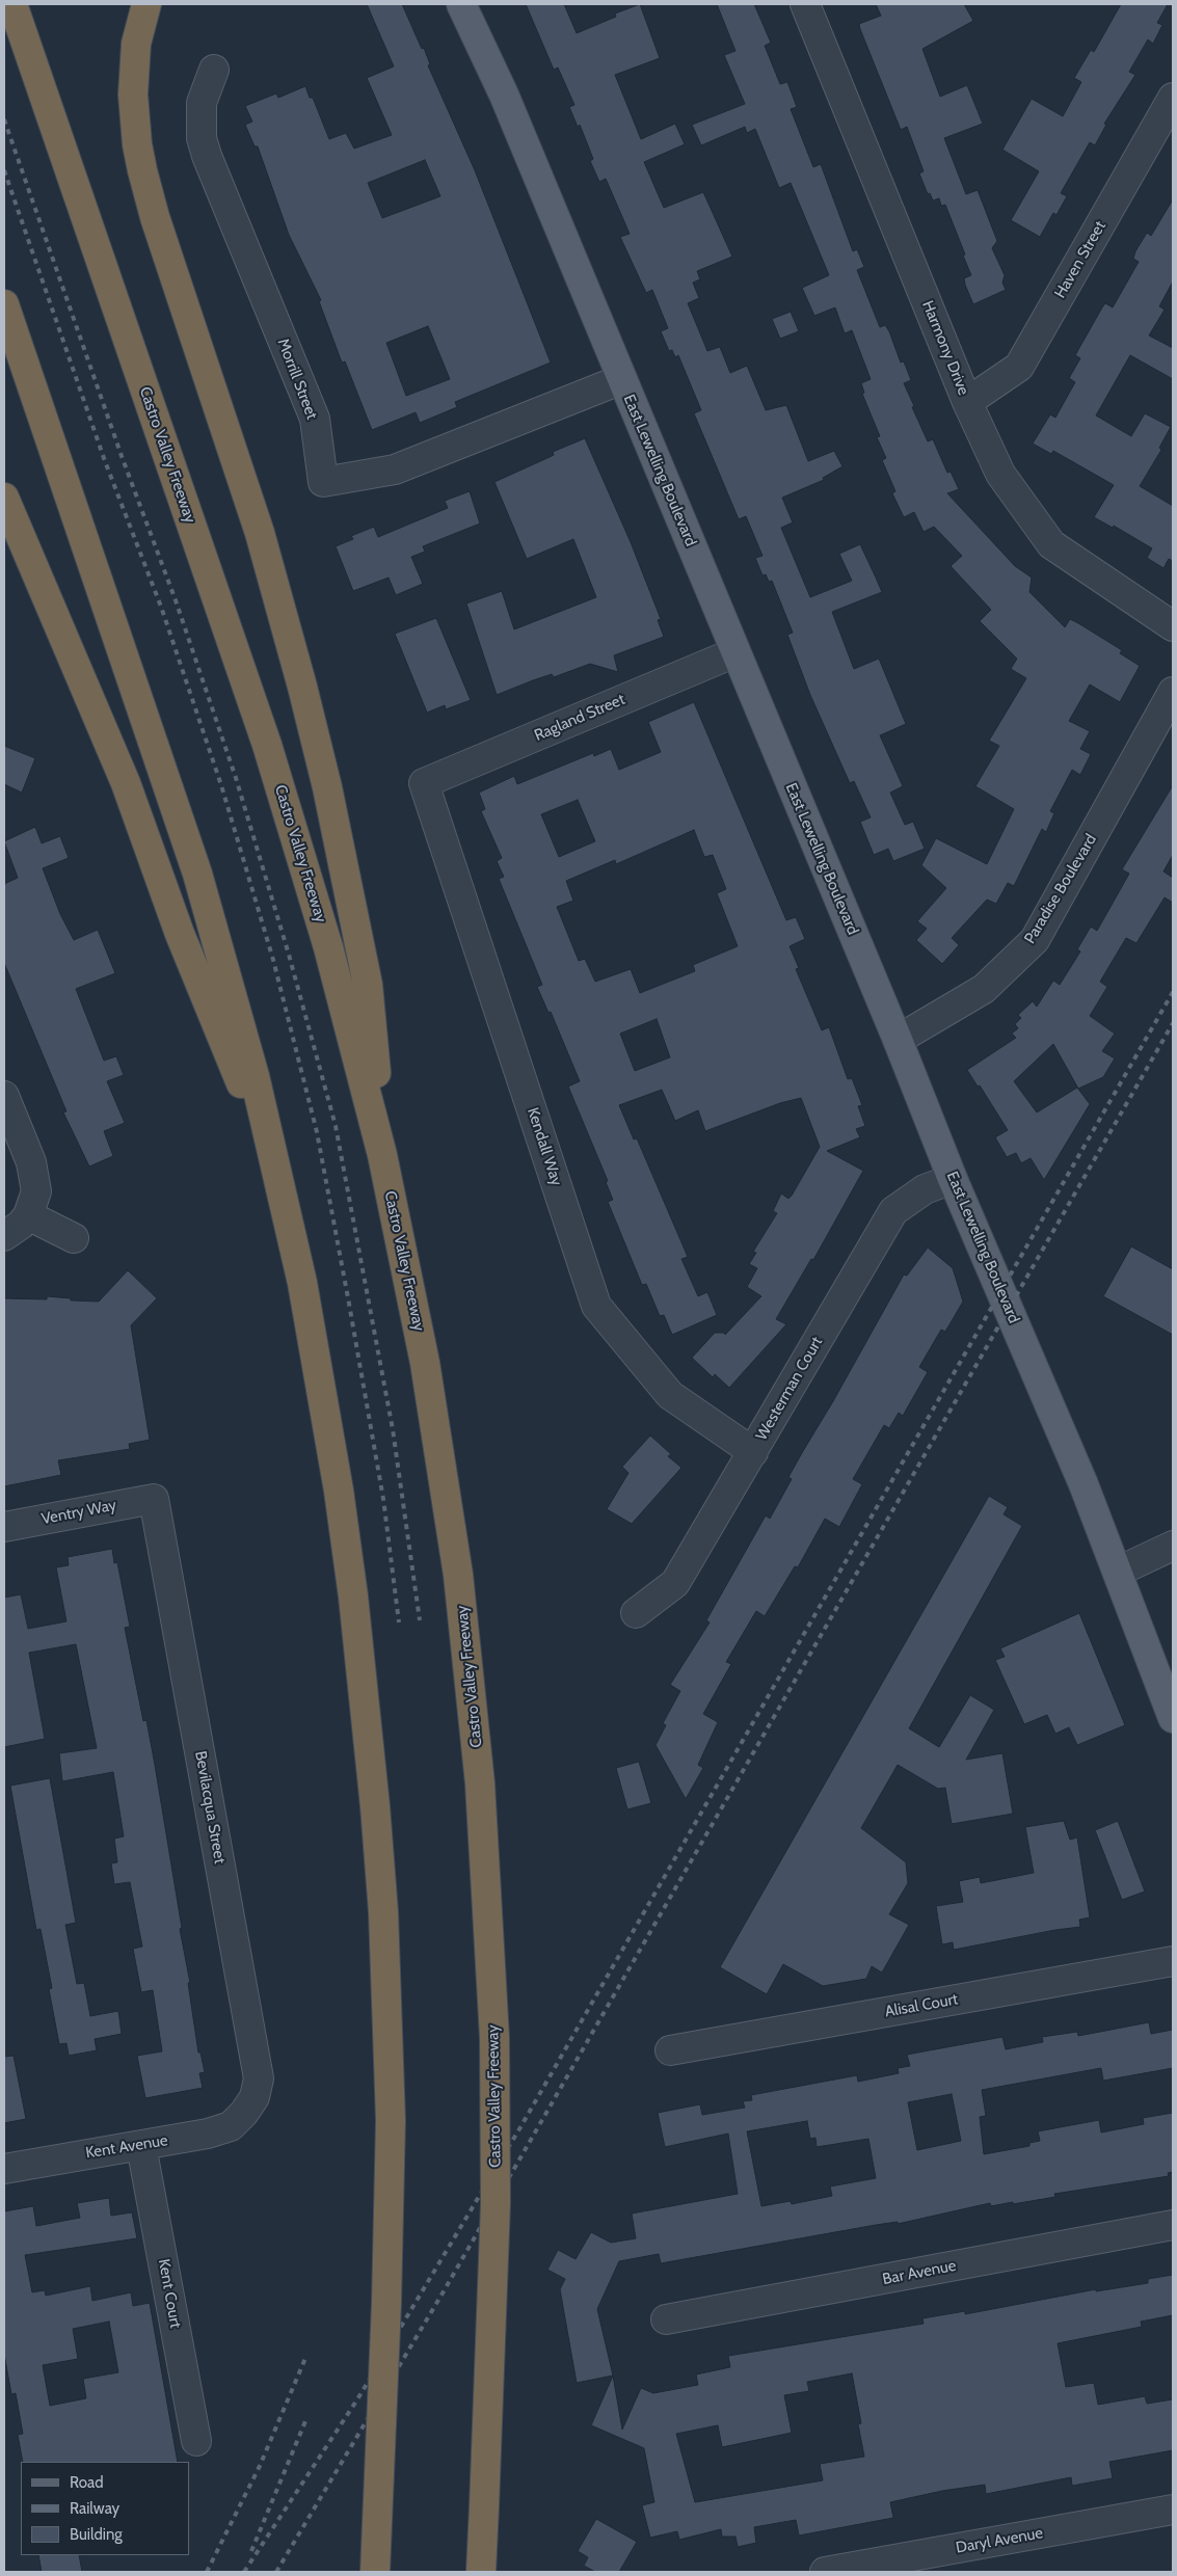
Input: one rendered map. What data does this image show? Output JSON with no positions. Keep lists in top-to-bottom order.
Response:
{
  "streets": {
    "highway": ["Castro Valley Freeway"],
    "main road": ["East Lewelling Boulevard"],
    "street": [
      "Haven Street",
      "Harmony Drive",
      "Morrill Street",
      "Ragland Street",
      "Paradise Boulevard",
      "Kendall Way",
      "Westerman Court",
      "Ventry Way",
      "Bevilacqua Street",
      "Alisal Court",
      "Kent Avenue",
      "Bar Avenue",
      "Kent Court",
      "Daryl Avenue"
    ]
  },
  "crossings": [
    ["Haven Street", "Harmony Drive"],
    ["Morrill Street", "East Lewelling Boulevard"],
    ["East Lewelling Boulevard", "Ragland Street"],
    ["East Lewelling Boulevard", "Paradise Boulevard"],
    ["East Lewelling Boulevard", "Westerman Court"],
    ["Ragland Street", "Kendall Way"],
    ["Kendall Way", "Westerman Court"],
    ["Ventry Way", "Bevilacqua Street"],
    ["Bevilacqua Street", "Kent Avenue"],
    ["Kent Avenue", "Kent Court"]
  ],
  "legend": ["Road", "Railway", "Building"]
}
